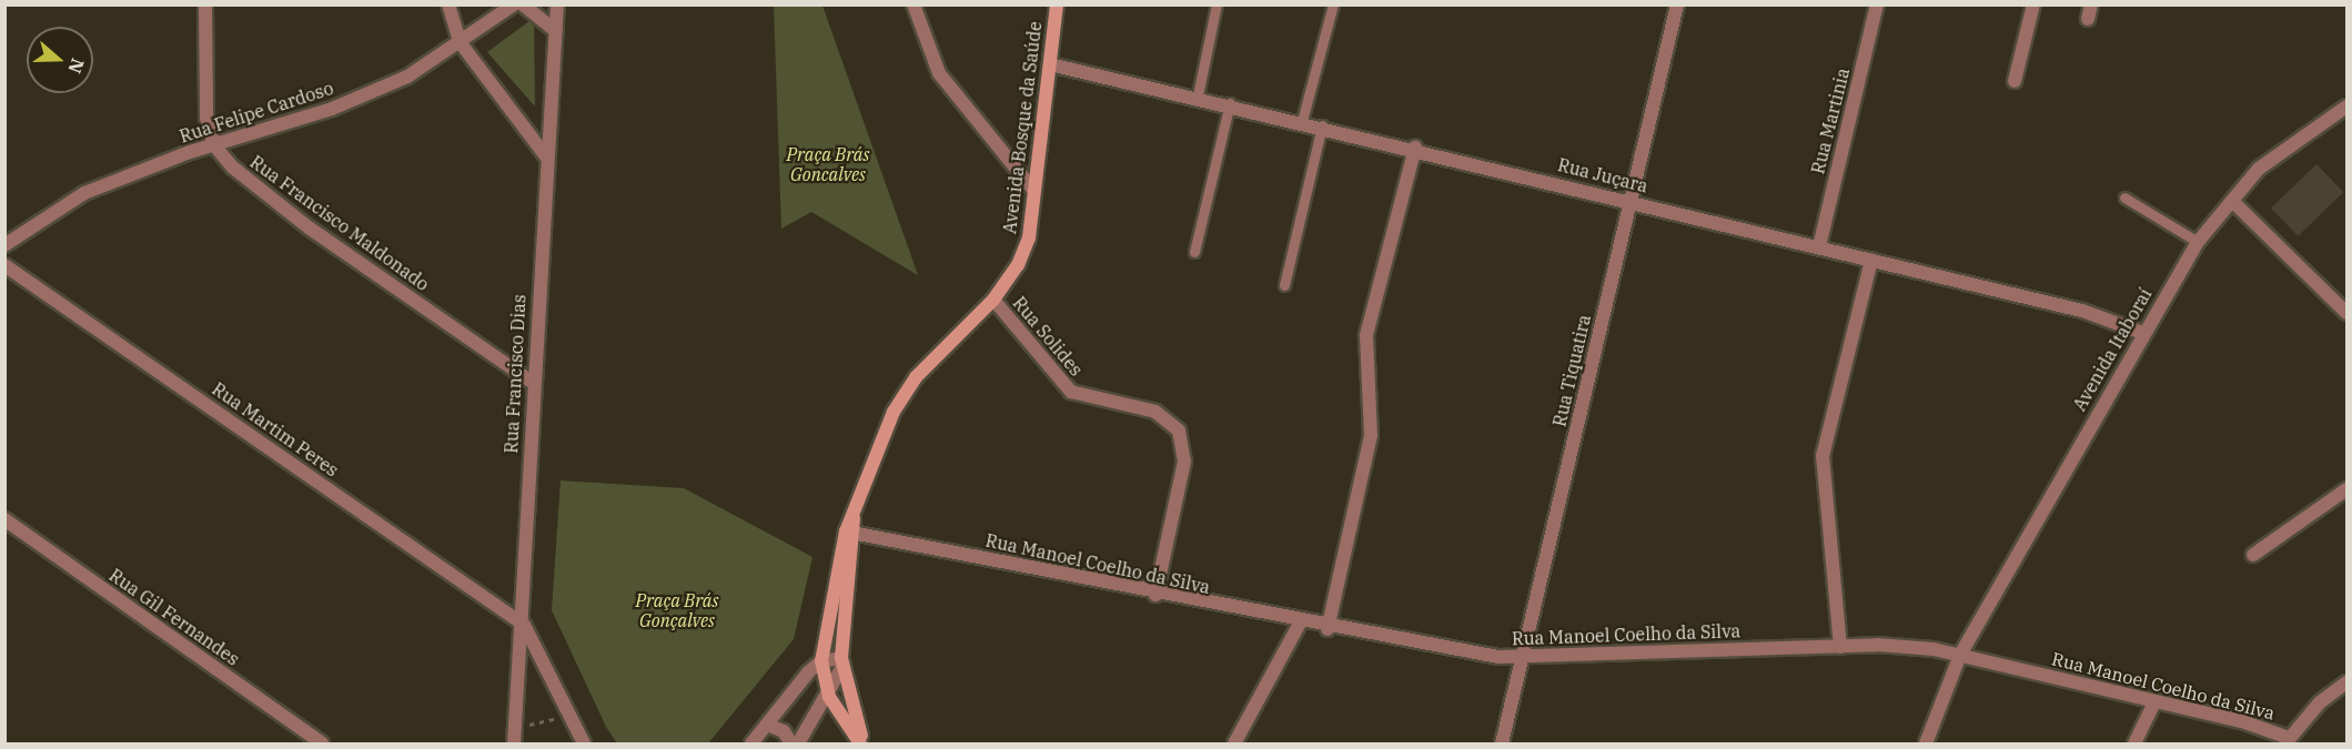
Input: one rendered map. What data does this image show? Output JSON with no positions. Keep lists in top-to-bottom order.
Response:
{
  "streets": {
    "street": [
      "Rua Felipe Cardoso",
      "Rua Martinia",
      "Avenida Bosque da Saúde",
      "Rua Juçara",
      "Rua Francisco Maldonado",
      "Rua Solides",
      "Avenida Itaboraí",
      "Rua Tiquatira",
      "Rua Francisco Dias",
      "Rua Martim Peres",
      "Rua Manoel Coelho da Silva",
      "Rua Gil Fernandes"
    ]
  },
  "crossings": [
    ["Rua Felipe Cardoso", "Rua Francisco Maldonado"],
    ["Rua Martinia", "Rua Juçara"],
    ["Avenida Bosque da Saúde", "Rua Juçara"],
    ["Avenida Bosque da Saúde", "Rua Solides"],
    ["Avenida Bosque da Saúde", "Rua Manoel Coelho da Silva"],
    ["Rua Juçara", "Avenida Itaboraí"],
    ["Rua Juçara", "Rua Tiquatira"],
    ["Rua Francisco Maldonado", "Rua Francisco Dias"],
    ["Rua Solides", "Rua Manoel Coelho da Silva"],
    ["Avenida Itaboraí", "Rua Manoel Coelho da Silva"],
    ["Rua Tiquatira", "Rua Manoel Coelho da Silva"],
    ["Rua Francisco Dias", "Rua Martim Peres"]
  ],
  "parks": ["Praça Brás Goncalves", "Praça Brás Gonçalves"],
  "north": "right"
}
